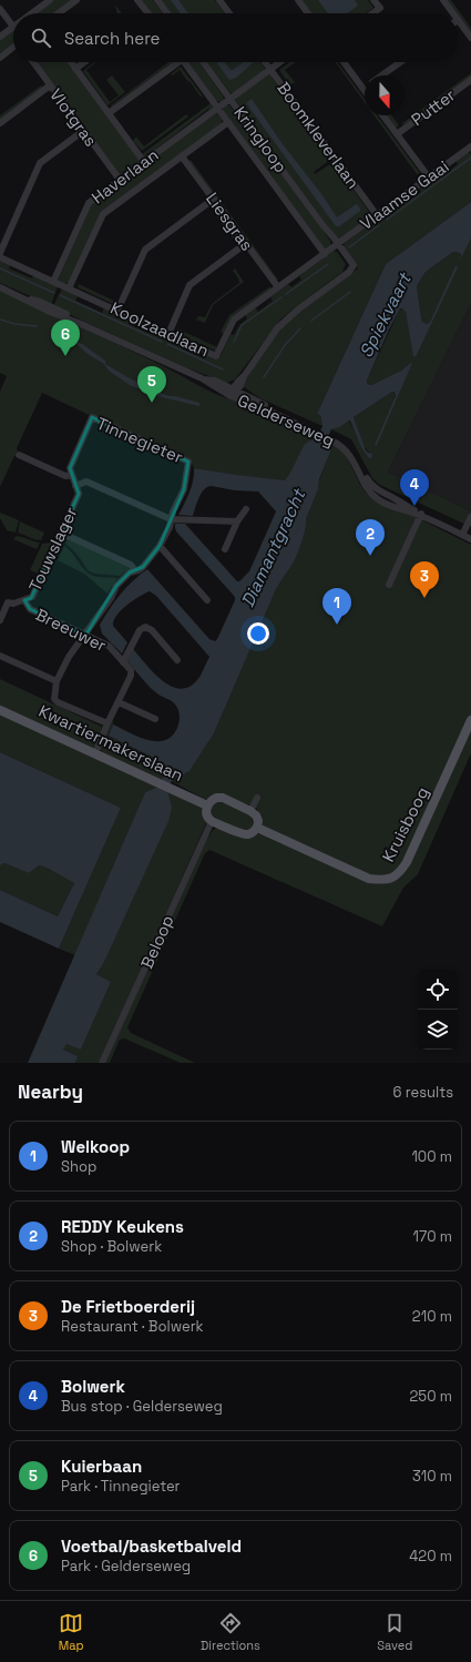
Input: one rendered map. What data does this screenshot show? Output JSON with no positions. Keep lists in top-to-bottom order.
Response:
{
  "streets": {
    "main road": ["Kwartiermakerslaan", "Kruisboog"],
    "street": [
      "Putter",
      "Vlotgras",
      "Boomkleverlaan",
      "Kringloop",
      "Haverlaan",
      "Vlaamse Gaai",
      "Liesgras",
      "Koolzaadlaan",
      "Gelderseweg",
      "Tinnegieter",
      "Touwslager",
      "Breeuwer",
      "Beloop"
    ]
  },
  "crossings": [
    ["Vlotgras", "Haverlaan"],
    ["Boomkleverlaan", "Haverlaan"],
    ["Boomkleverlaan", "Vlaamse Gaai"],
    ["Kringloop", "Haverlaan"],
    ["Kringloop", "Vlaamse Gaai"],
    ["Kringloop", "Koolzaadlaan"],
    ["Kringloop", "Gelderseweg"],
    ["Haverlaan", "Koolzaadlaan"],
    ["Vlaamse Gaai", "Koolzaadlaan"],
    ["Liesgras", "Koolzaadlaan"],
    ["Tinnegieter", "Touwslager"],
    ["Tinnegieter", "Breeuwer"],
    ["Touwslager", "Breeuwer"],
    ["Breeuwer", "Kwartiermakerslaan"]
  ],
  "water": ["Spiekvaart", "Diamantgracht"],
  "north": "bottom",
  "page": {
    "search": "Search here",
    "pins": [
      "6",
      "5",
      "4",
      "2",
      "3",
      "1"
    ],
    "heading": ["Nearby", "6 results"],
    "list": [
      {
        "mark": "1",
        "name": "Welkoop",
        "note": "Shop",
        "value": "100 m"
      },
      {
        "mark": "2",
        "name": "REDDY Keukens",
        "note": "Shop · Bolwerk",
        "value": "170 m"
      },
      {
        "mark": "3",
        "name": "De Frietboerderij",
        "note": "Restaurant · Bolwerk",
        "value": "210 m"
      },
      {
        "mark": "4",
        "name": "Bolwerk",
        "note": "Bus stop · Gelderseweg",
        "value": "250 m"
      },
      {
        "mark": "5",
        "name": "Kuierbaan",
        "note": "Park · Tinnegieter",
        "value": "310 m"
      },
      {
        "mark": "6",
        "name": "Voetbal/basketbalveld",
        "note": "Park · Gelderseweg",
        "value": "420 m"
      }
    ],
    "nav": ["Map", "Directions", "Saved"]
  }
}
